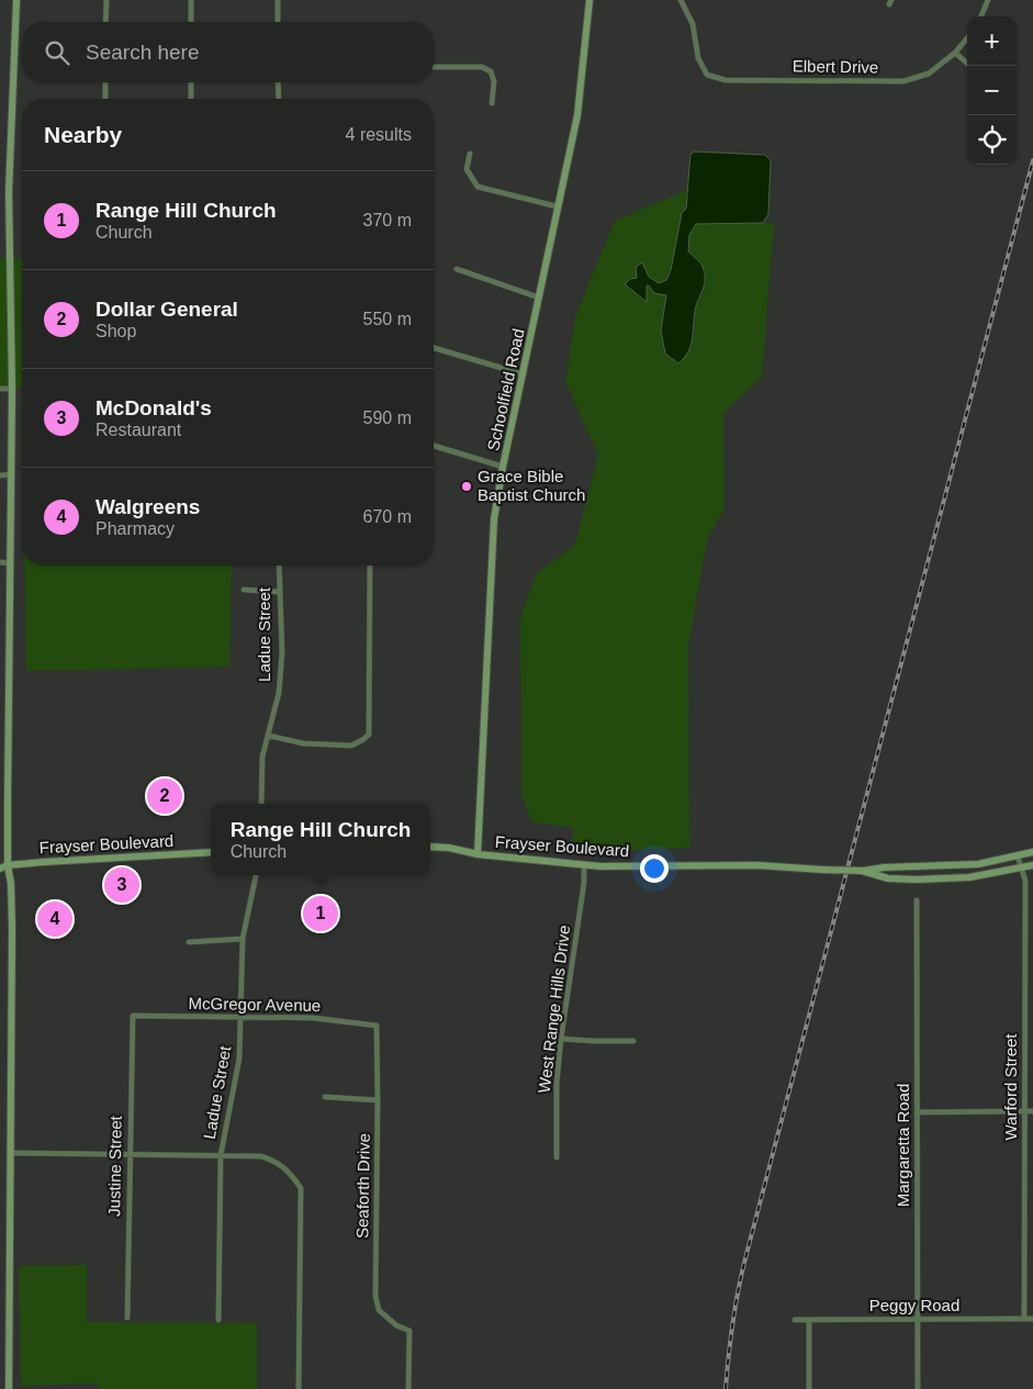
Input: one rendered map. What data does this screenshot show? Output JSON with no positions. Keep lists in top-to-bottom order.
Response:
{
  "streets": {
    "main road": ["Schoolfield Road", "Frayser Boulevard"],
    "street": [
      "Elbert Drive",
      "Ladue Street",
      "McGregor Avenue",
      "West Range Hills Drive",
      "Warford Street",
      "Margaretta Road",
      "Justine Street",
      "Seaforth Drive",
      "Peggy Road"
    ]
  },
  "crossings": [
    ["Schoolfield Road", "Frayser Boulevard"],
    ["Ladue Street", "McGregor Avenue"],
    ["Frayser Boulevard", "West Range Hills Drive"],
    ["McGregor Avenue", "Justine Street"],
    ["McGregor Avenue", "Seaforth Drive"],
    ["Warford Street", "Peggy Road"],
    ["Margaretta Road", "Peggy Road"]
  ],
  "places": ["Grace Bible Baptist Church"],
  "page": {
    "map_buttons": ["+", "−"],
    "search": "Search here",
    "heading": ["Nearby", "4 results"],
    "list": [
      {
        "mark": "1",
        "name": "Range Hill Church",
        "note": "Church",
        "value": "370 m"
      },
      {
        "mark": "2",
        "name": "Dollar General",
        "note": "Shop",
        "value": "550 m"
      },
      {
        "mark": "3",
        "name": "McDonald's",
        "note": "Restaurant",
        "value": "590 m"
      },
      {
        "mark": "4",
        "name": "Walgreens",
        "note": "Pharmacy",
        "value": "670 m"
      }
    ],
    "pins": [
      "2",
      "3",
      "1",
      "4"
    ],
    "popup": ["Range Hill Church", "Church"]
  }
}
